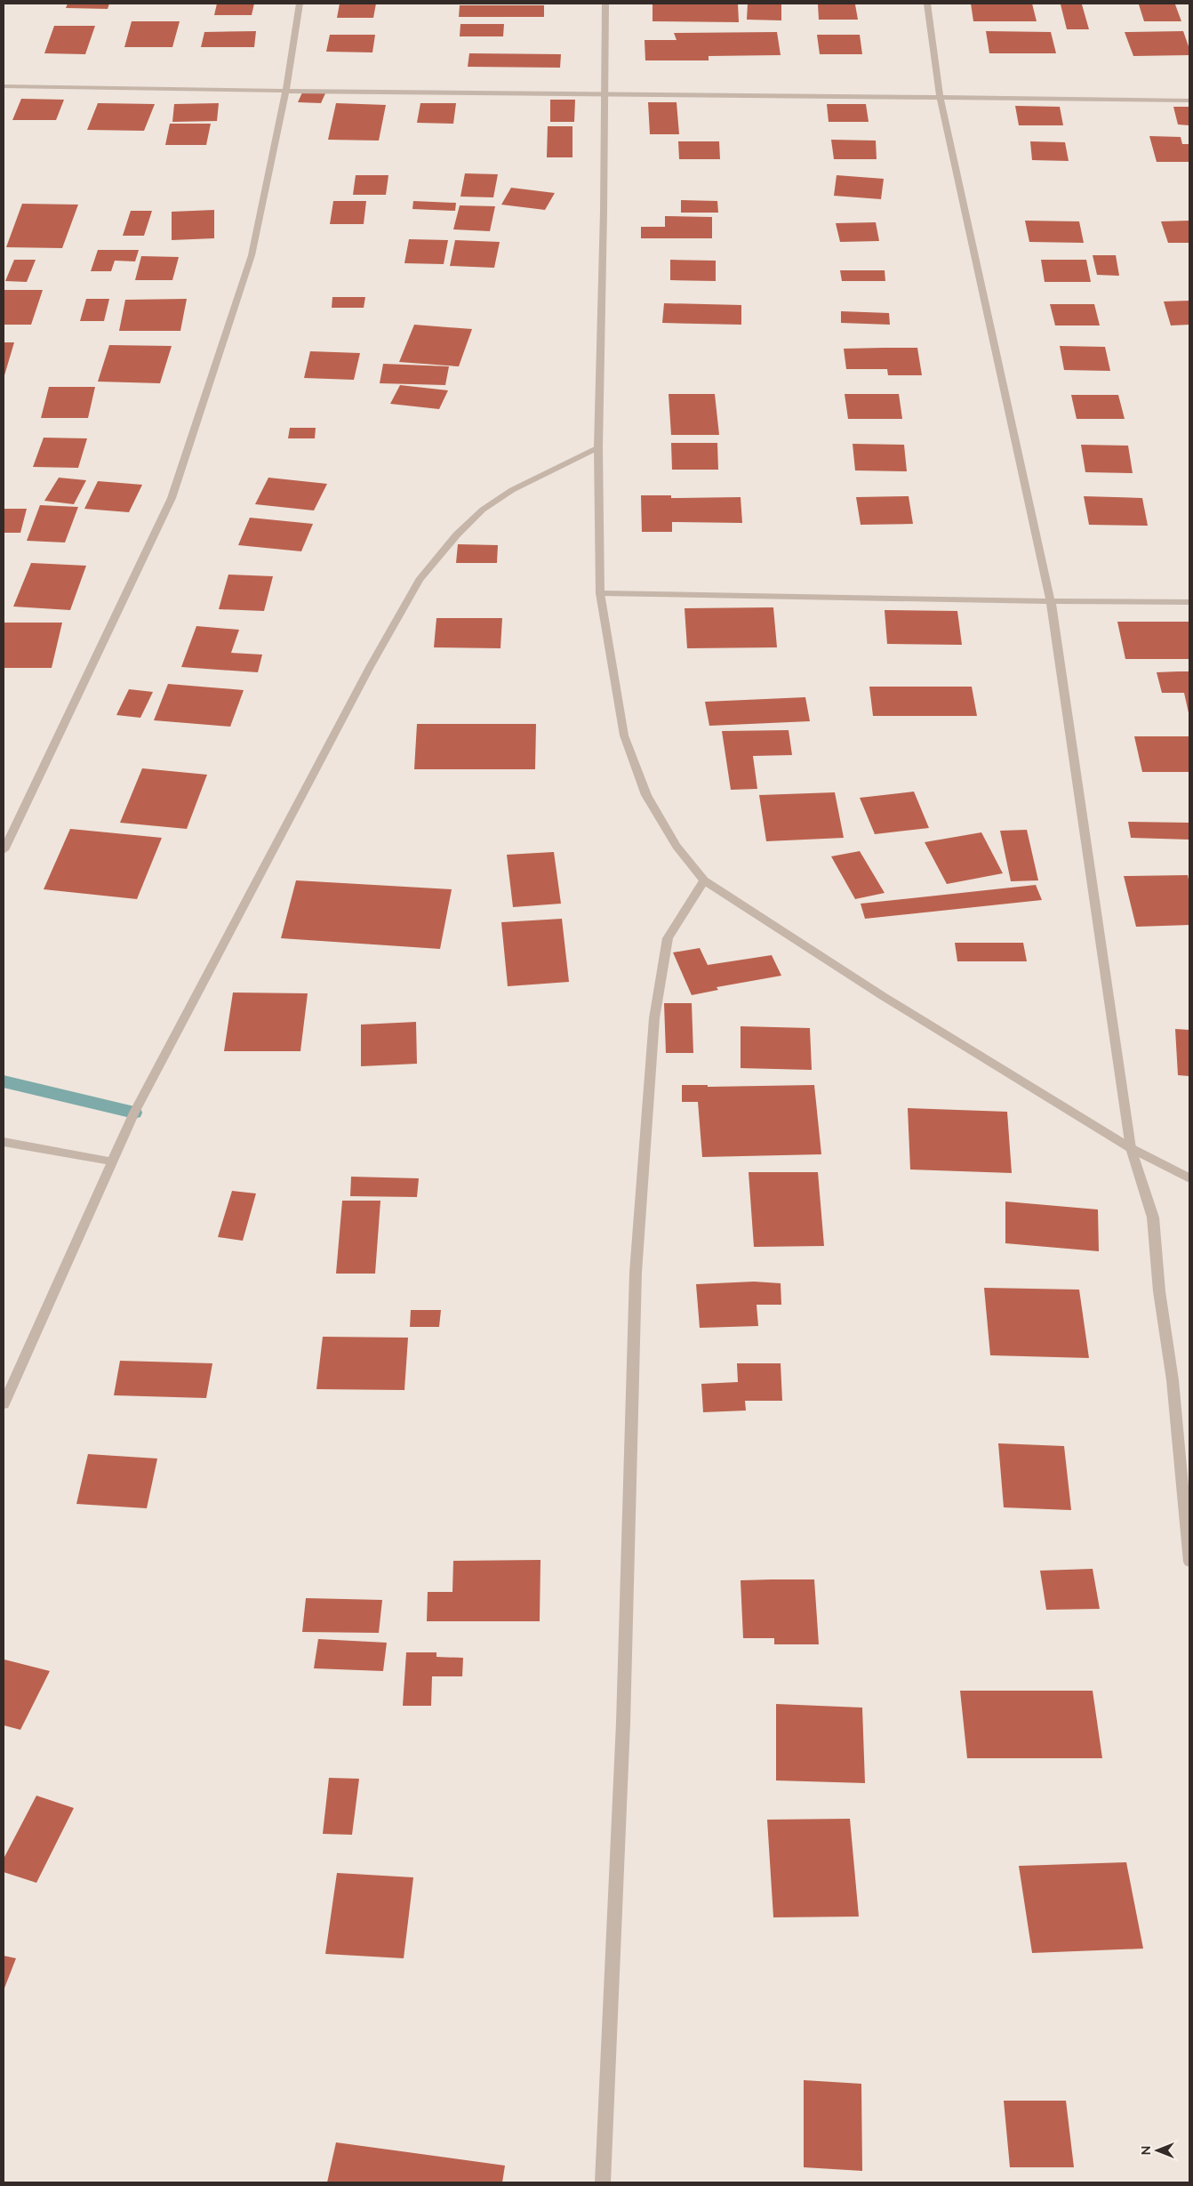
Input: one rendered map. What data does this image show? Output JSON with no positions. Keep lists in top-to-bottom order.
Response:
{
  "north": "left"
}
